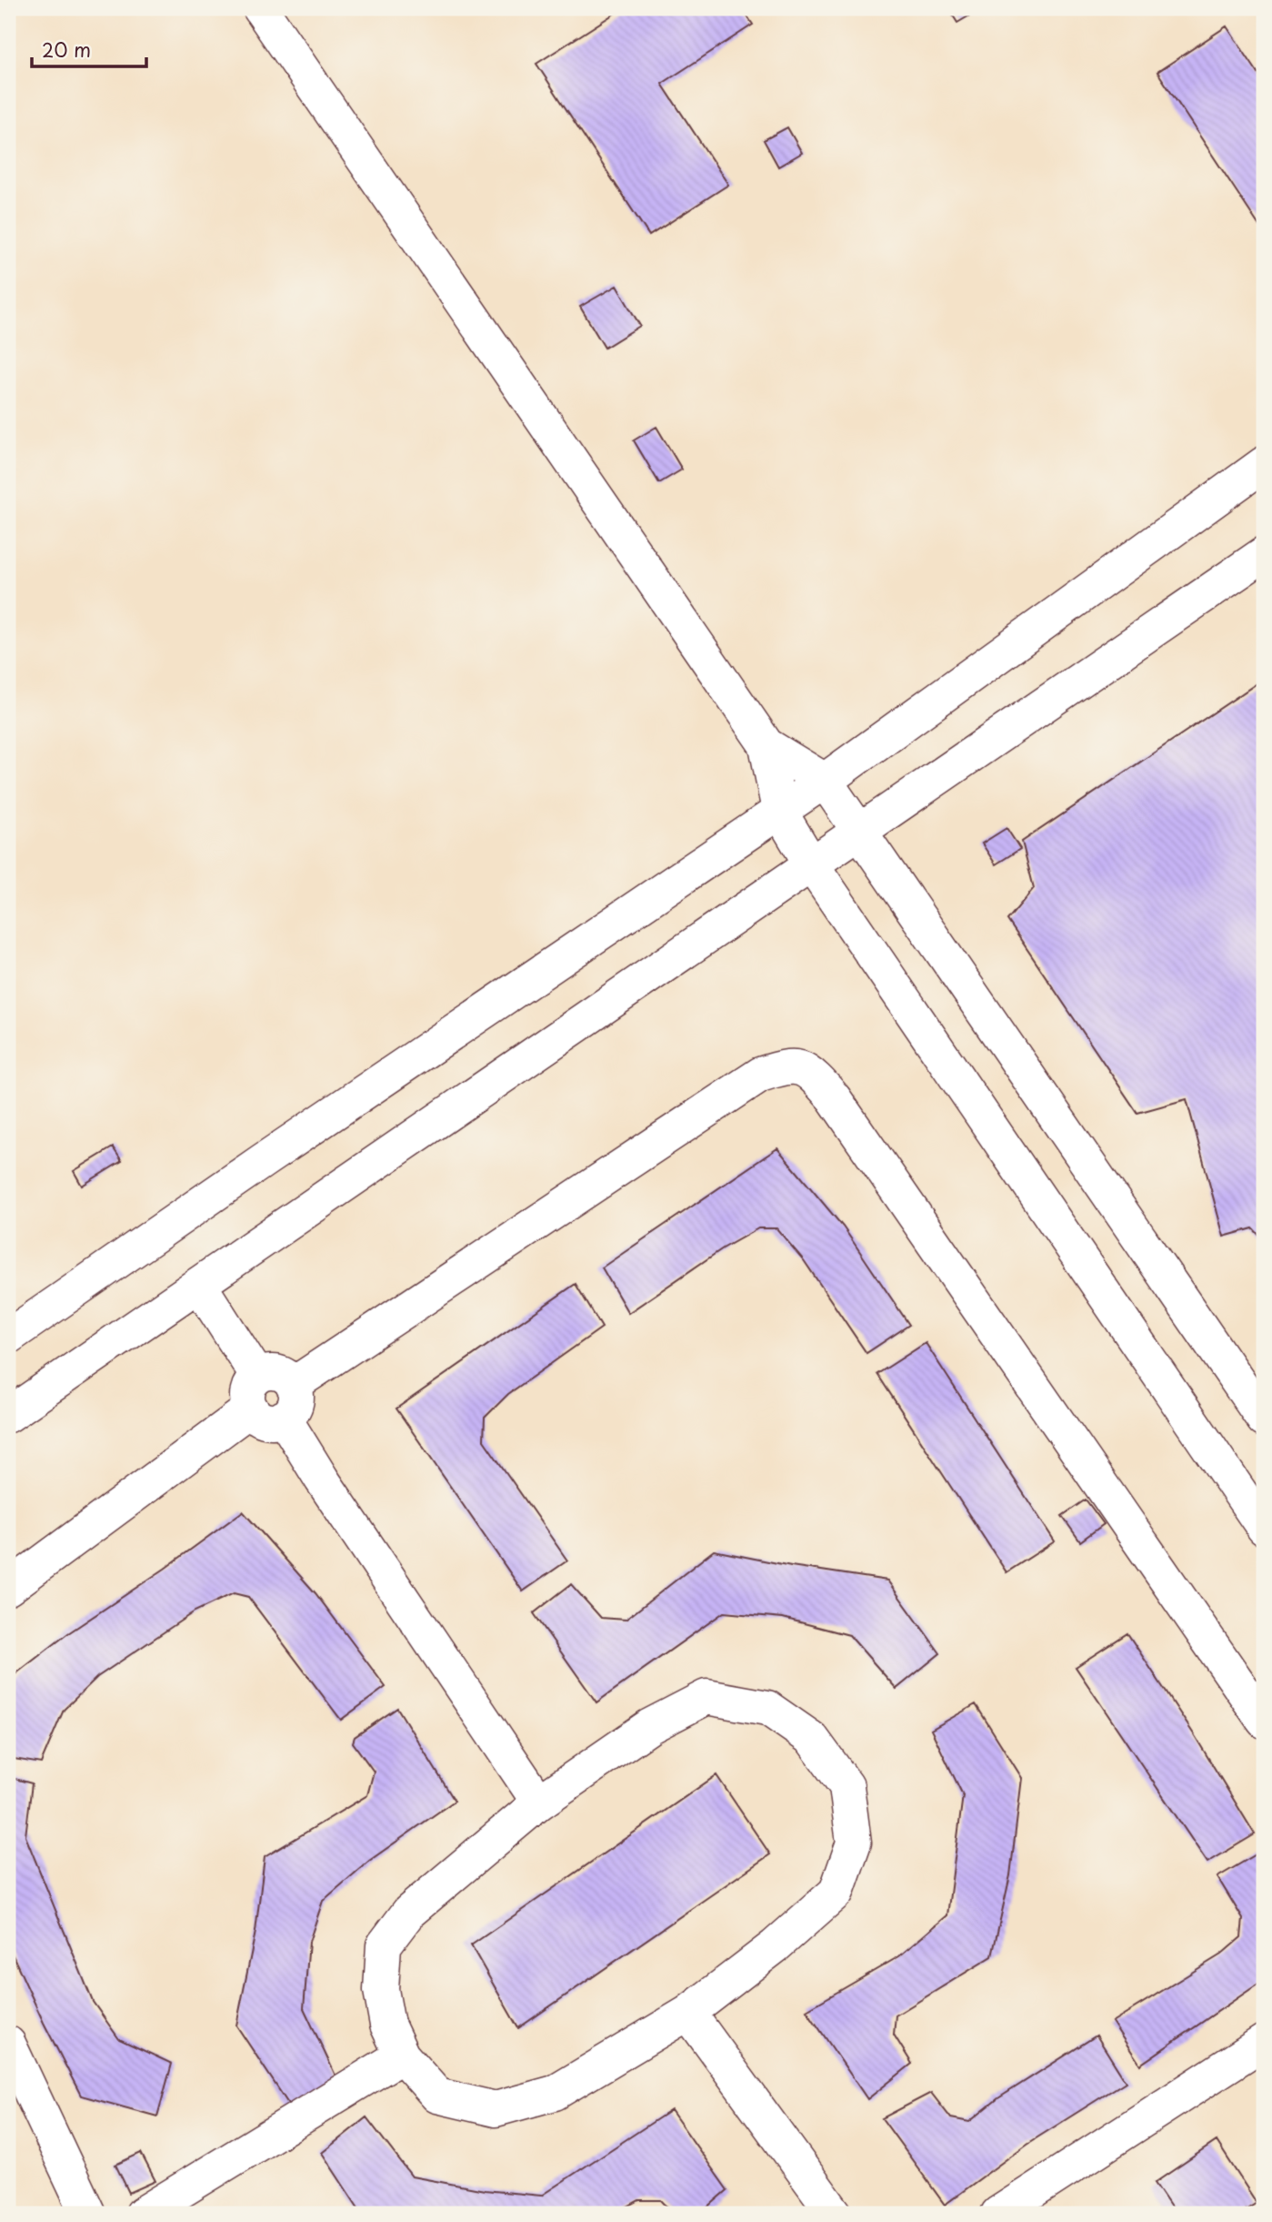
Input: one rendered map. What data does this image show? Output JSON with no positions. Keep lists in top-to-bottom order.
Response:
{
  "scale_bar": "20 m"
}
